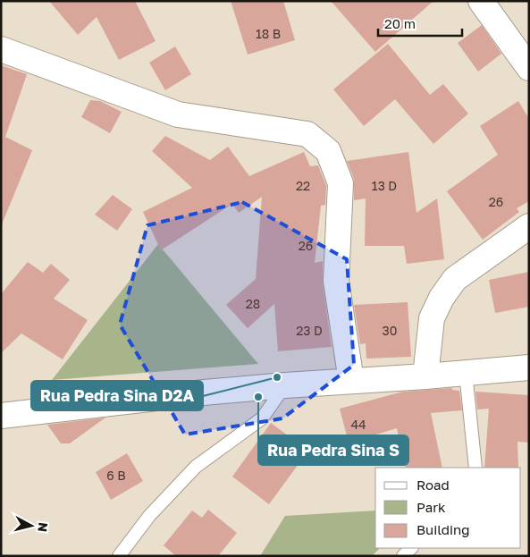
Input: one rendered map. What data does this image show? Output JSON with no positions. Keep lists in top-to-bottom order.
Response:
{
  "places": ["Rua Pedra Sina D2A", "Rua Pedra Sina S"],
  "house_numbers": [
    "18 B",
    "22",
    "13 D",
    "26",
    "26",
    "28",
    "23 D",
    "30",
    "44",
    "6 B"
  ],
  "legend": ["Road", "Park", "Building"],
  "scale_bar": "20 m",
  "north": "right"
}
